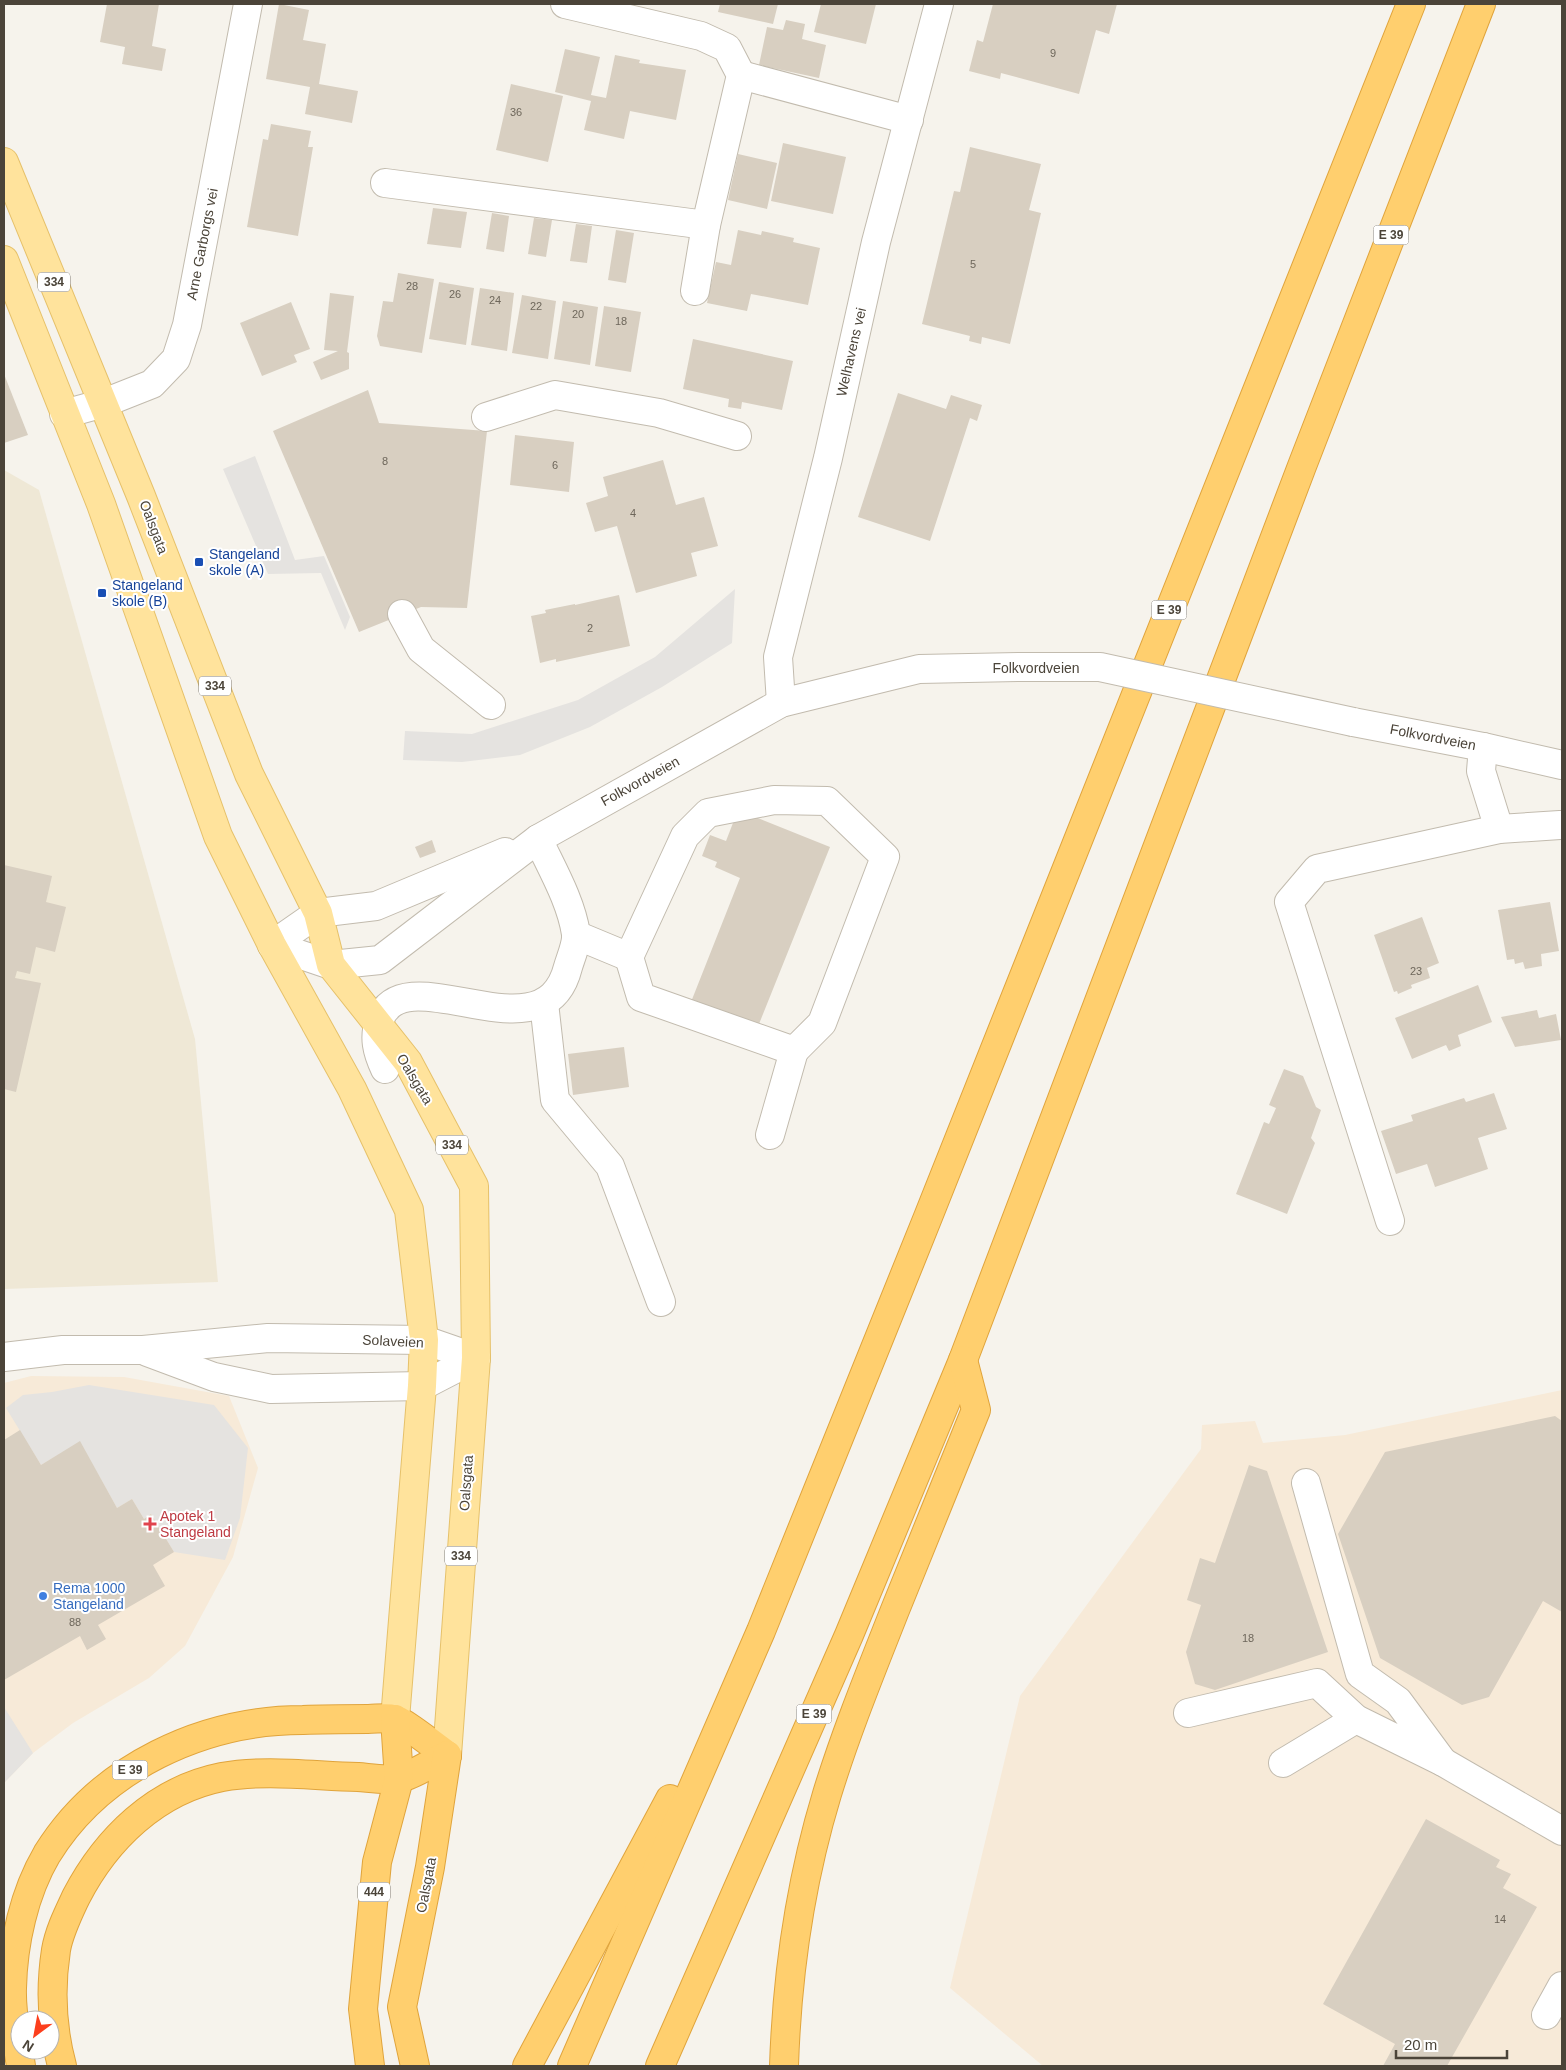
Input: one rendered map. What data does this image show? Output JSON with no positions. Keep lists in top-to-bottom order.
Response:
{
  "streets": {
    "highway": ["E 39", "Oalsgata", "444"],
    "main road": ["334"],
    "street": [
      "Arne Garborgs vei",
      "Welhavens vei",
      "Folkvordveien",
      "Solaveien"
    ]
  },
  "crossings": [
    ["E 39", "334"],
    ["E 39", "444"],
    ["Arne Garborgs vei", "334"],
    ["Arne Garborgs vei", "Oalsgata"],
    ["334", "Folkvordveien"],
    ["334", "Solaveien"],
    ["334", "444"],
    ["Welhavens vei", "Folkvordveien"],
    ["Oalsgata", "Folkvordveien"],
    ["Oalsgata", "Solaveien"]
  ],
  "places": {
    "transit": ["Stangeland skole (A)", "Stangeland skole (B)"],
    "health": ["Apotek 1 Stangeland"],
    "other": ["Rema 1000 Stangeland"]
  },
  "house_numbers": [
    "9",
    "36",
    "5",
    "28",
    "26",
    "24",
    "22",
    "20",
    "18",
    "8",
    "6",
    "4",
    "2",
    "23",
    "88",
    "18",
    "14"
  ],
  "scale_bar": "20 m",
  "north": "bottom left"
}
